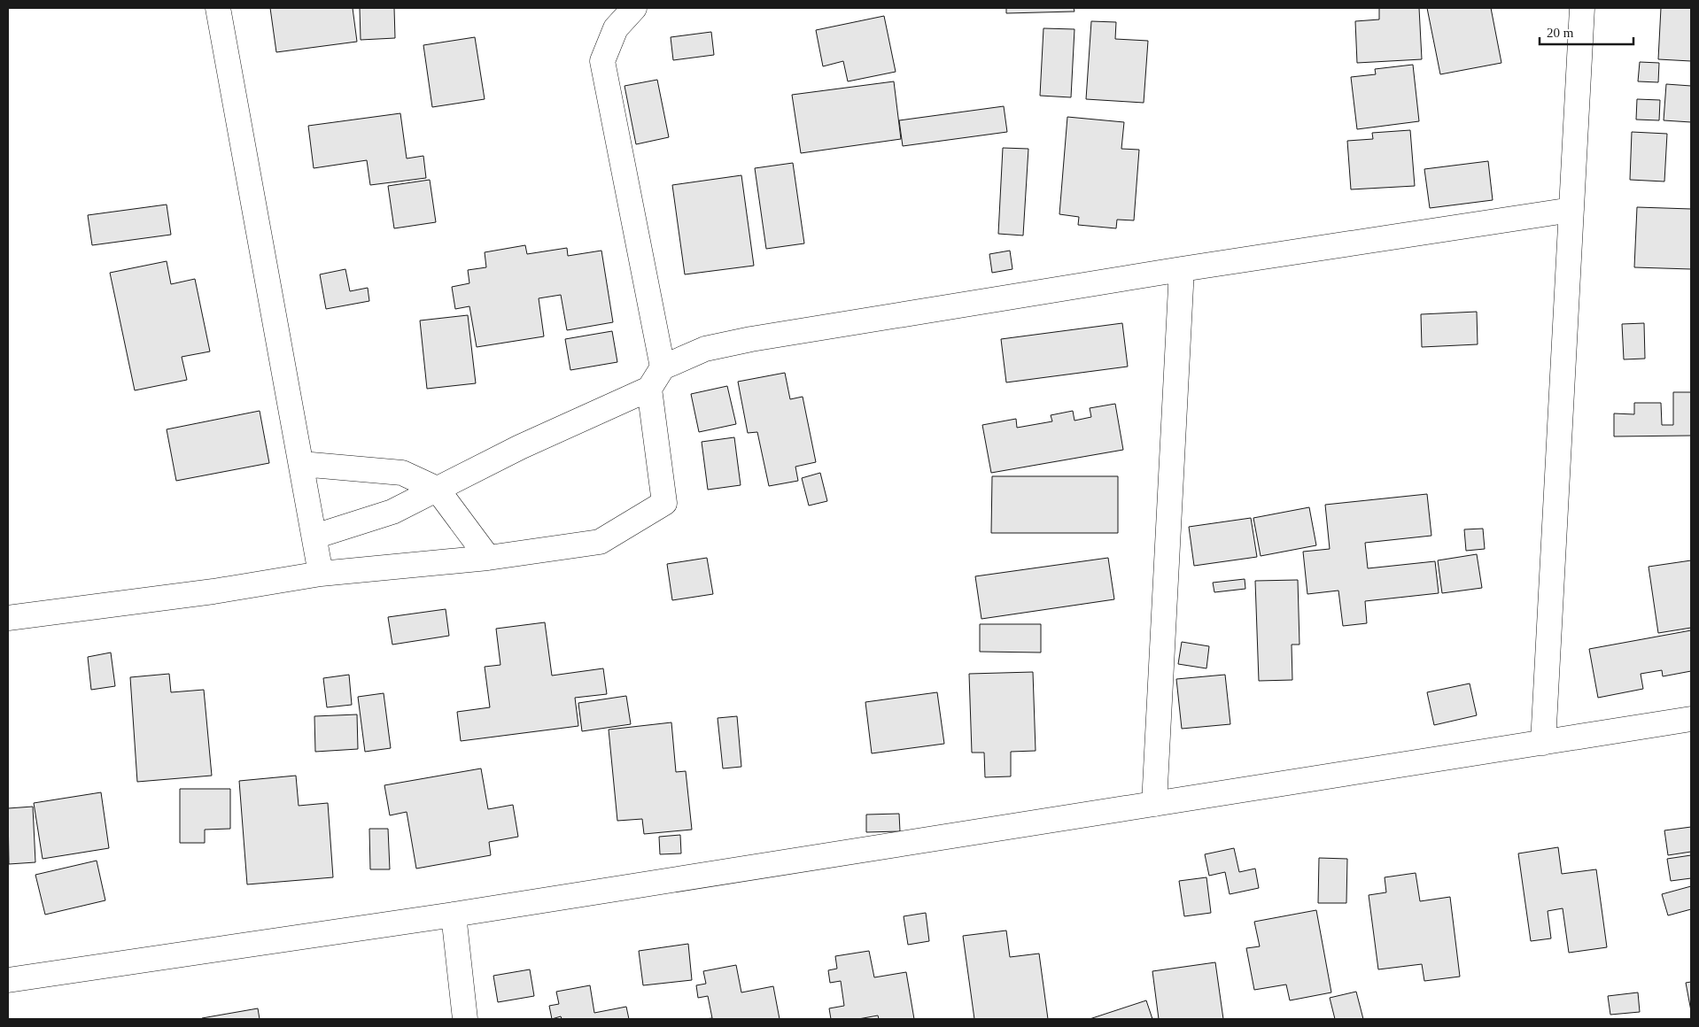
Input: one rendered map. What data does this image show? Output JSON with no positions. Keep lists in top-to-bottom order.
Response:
{
  "scale_bar": "20 m"
}
